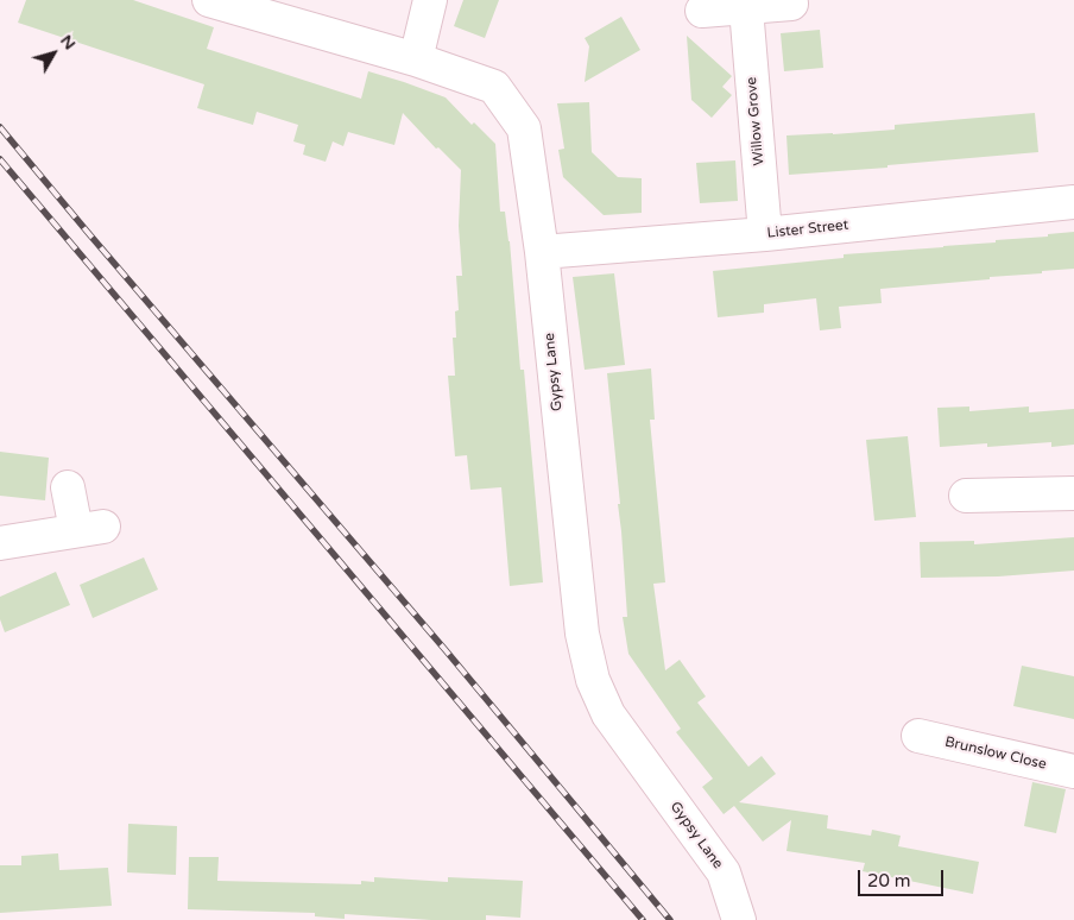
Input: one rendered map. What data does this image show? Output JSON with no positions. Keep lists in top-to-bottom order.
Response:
{
  "streets": {
    "street": [
      "Willow Grove",
      "Lister Street",
      "Gypsy Lane",
      "Brunslow Close"
    ]
  },
  "crossings": [
    ["Willow Grove", "Lister Street"],
    ["Lister Street", "Gypsy Lane"]
  ],
  "scale_bar": "20 m",
  "north": "top right"
}
